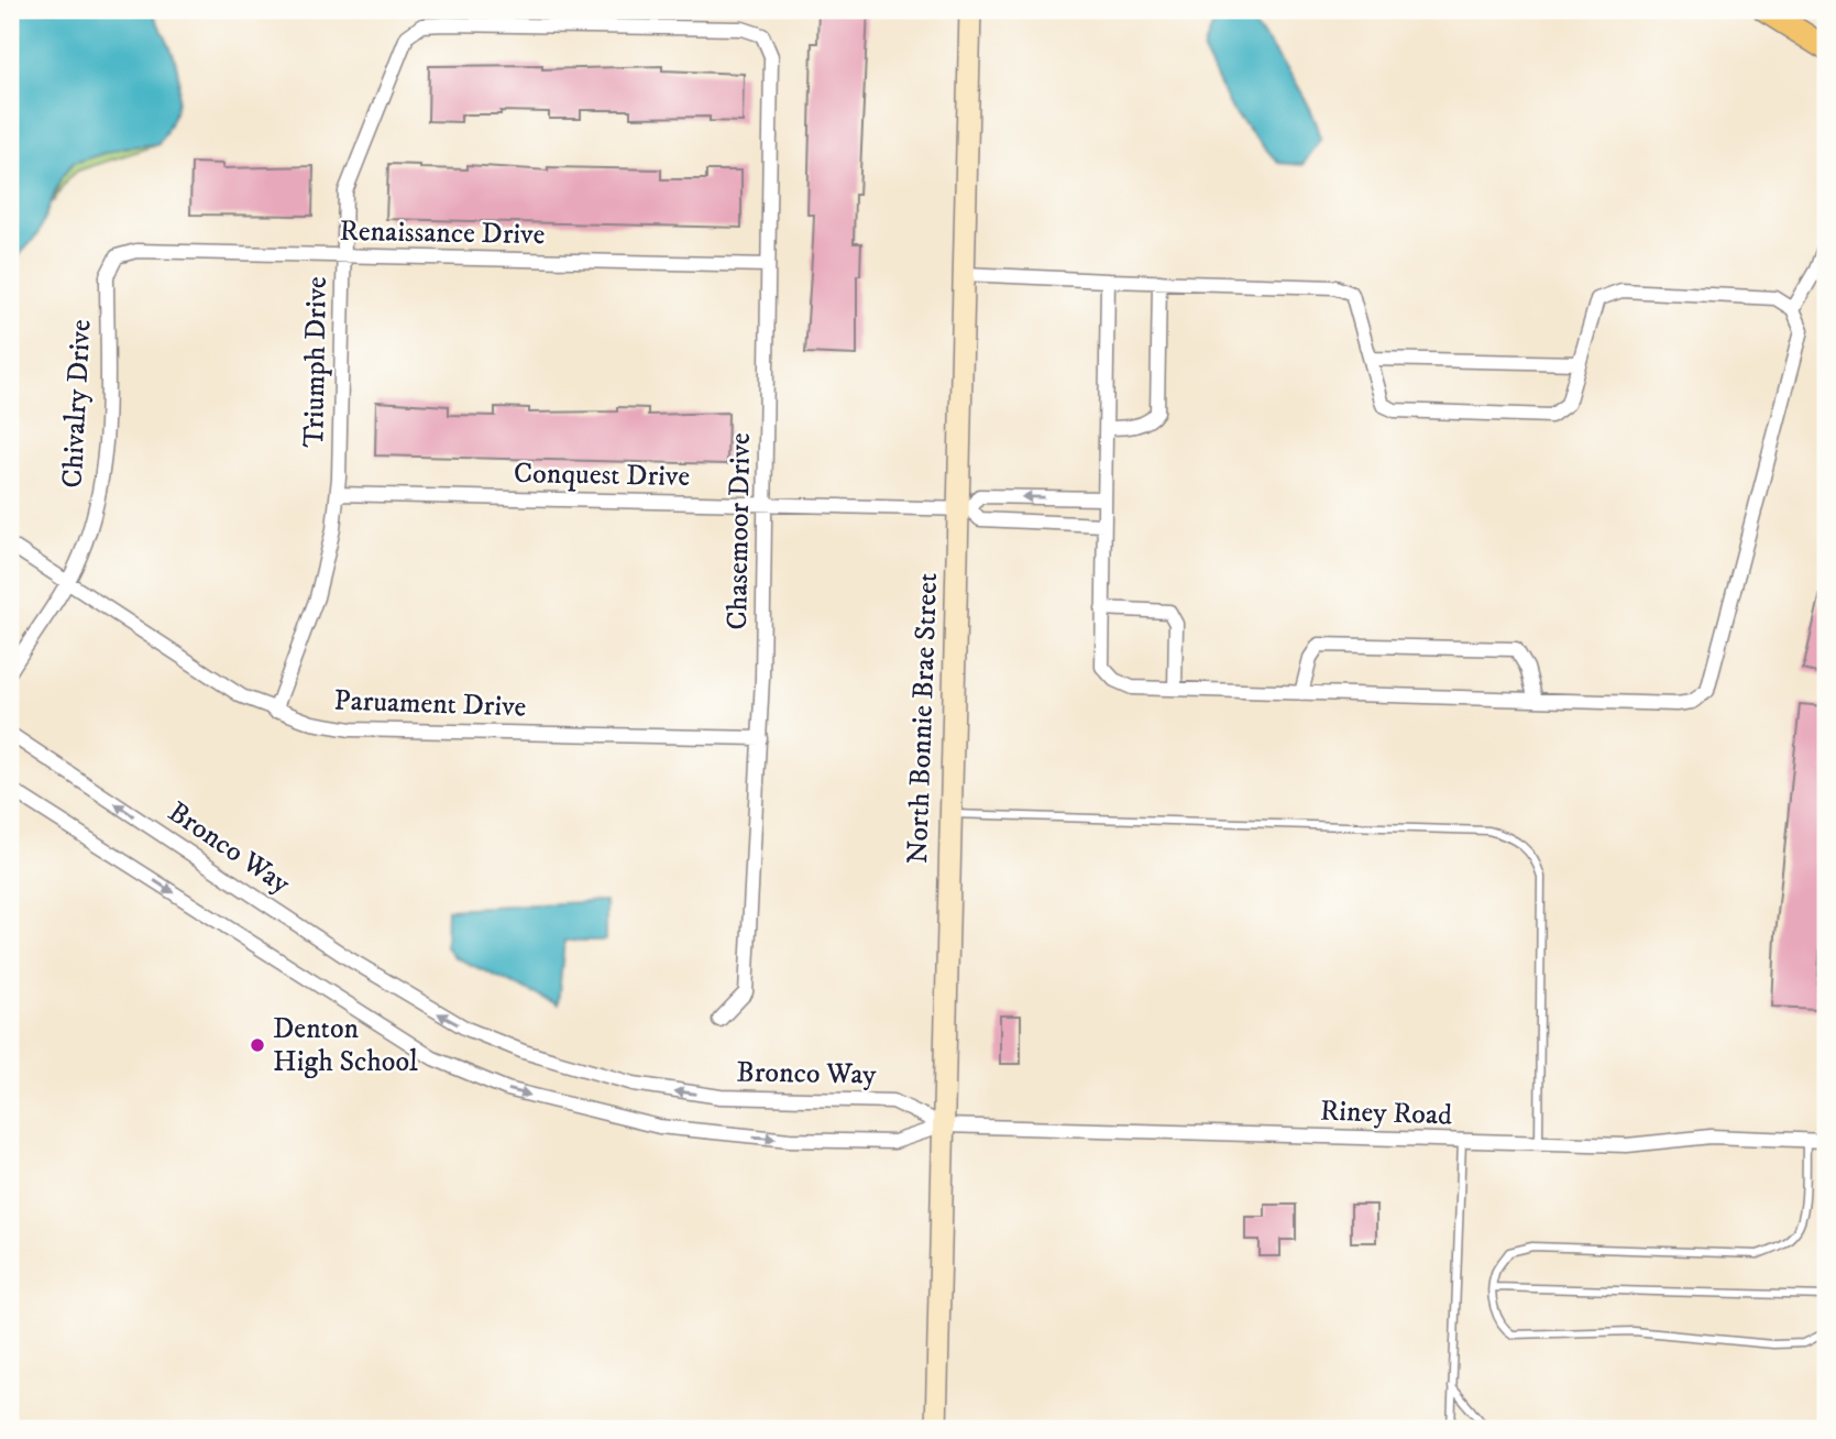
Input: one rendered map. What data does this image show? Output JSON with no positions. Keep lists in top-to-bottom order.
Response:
{
  "streets": {
    "main road": ["North Bonnie Brae Street"],
    "street": [
      "Renaissance Drive",
      "Triumph Drive",
      "Chivalry Drive",
      "Conquest Drive",
      "Chasemoor Drive",
      "Paruament Drive",
      "Bronco Way",
      "Riney Road"
    ]
  },
  "crossings": [
    ["Renaissance Drive", "Triumph Drive"],
    ["Renaissance Drive", "Chivalry Drive"],
    ["Renaissance Drive", "Chasemoor Drive"],
    ["Triumph Drive", "Conquest Drive"],
    ["Triumph Drive", "Chasemoor Drive"],
    ["Triumph Drive", "Paruament Drive"],
    ["Chivalry Drive", "Paruament Drive"],
    ["Conquest Drive", "Chasemoor Drive"],
    ["Conquest Drive", "North Bonnie Brae Street"],
    ["Chasemoor Drive", "Paruament Drive"],
    ["North Bonnie Brae Street", "Bronco Way"],
    ["North Bonnie Brae Street", "Riney Road"],
    ["Bronco Way", "Riney Road"]
  ],
  "places": ["Denton High School"]
}
